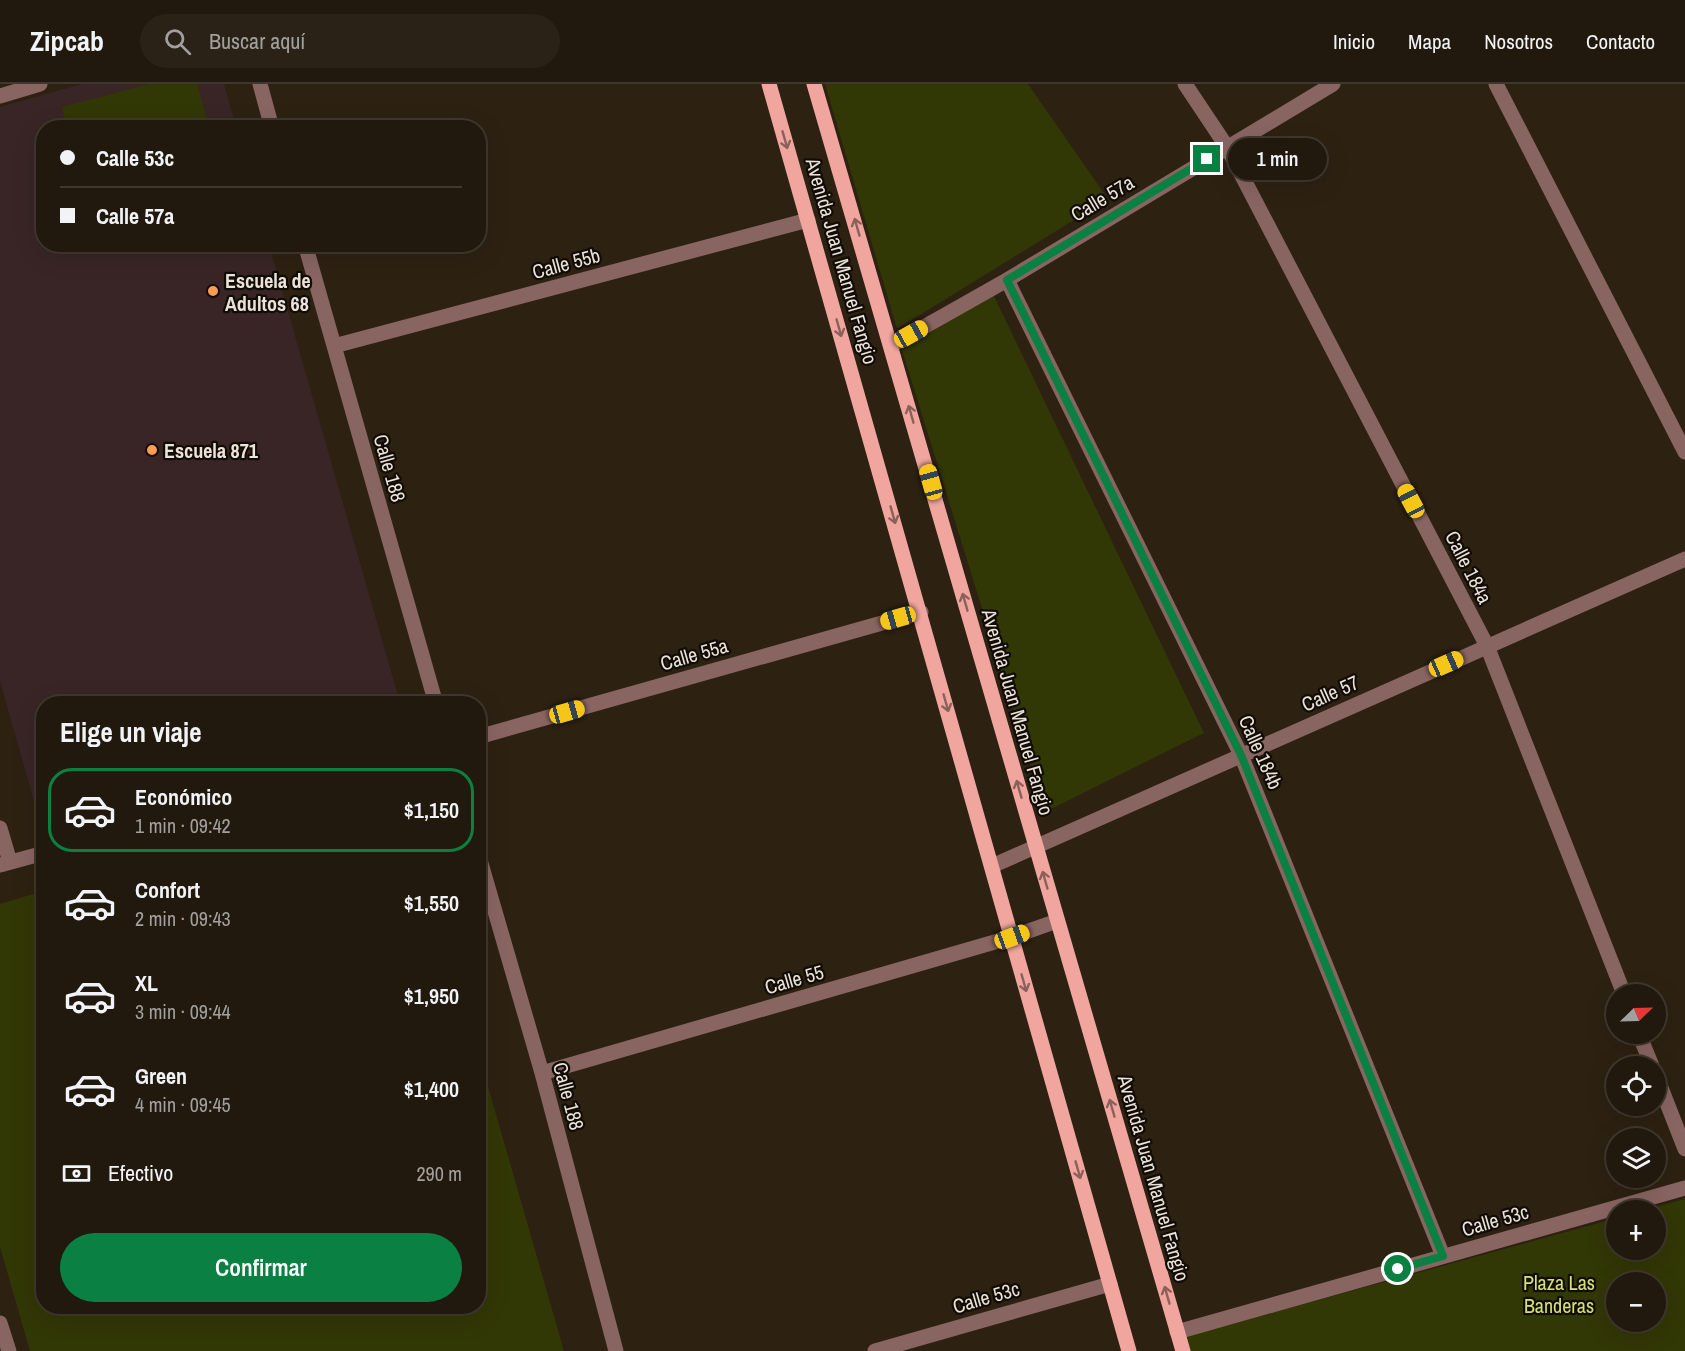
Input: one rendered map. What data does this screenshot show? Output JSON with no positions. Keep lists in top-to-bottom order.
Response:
{
  "streets": {
    "main road": ["Avenida Juan Manuel Fangio"],
    "street": [
      "Calle 57a",
      "Calle 55b",
      "Calle 188",
      "Calle 184a",
      "Calle 55a",
      "Calle 57",
      "Calle 184b",
      "Calle 55",
      "Calle 53c"
    ]
  },
  "crossings": [
    ["Calle 57a", "Avenida Juan Manuel Fangio"],
    ["Calle 57a", "Calle 184a"],
    ["Calle 57a", "Calle 184b"],
    ["Avenida Juan Manuel Fangio", "Calle 55b"],
    ["Avenida Juan Manuel Fangio", "Calle 55a"],
    ["Avenida Juan Manuel Fangio", "Calle 57"],
    ["Avenida Juan Manuel Fangio", "Calle 55"],
    ["Avenida Juan Manuel Fangio", "Calle 53c"],
    ["Calle 55b", "Calle 188"],
    ["Calle 188", "Calle 55"],
    ["Calle 184a", "Calle 57"],
    ["Calle 57", "Calle 184b"],
    ["Calle 184b", "Calle 53c"]
  ],
  "parks": ["Plaza Las Banderas"],
  "places": ["Escuela de Adultos 68", "Escuela 871"],
  "north": "top right",
  "page": {
    "header": "Zipcab",
    "search": "Buscar aquí",
    "nav": [
      "Inicio",
      "Mapa",
      "Nosotros",
      "Contacto"
    ],
    "banner": ["Calle 53c", "Calle 57a"],
    "bubble": "1 min",
    "heading": "Elige un viaje",
    "list": [
      {
        "name": "Económico",
        "note": "1 min · 09:42",
        "value": "$1,150"
      },
      {
        "name": "Confort",
        "note": "2 min · 09:43",
        "value": "$1,550"
      },
      {
        "name": "XL",
        "note": "3 min · 09:44",
        "value": "$1,950"
      },
      {
        "name": "Green",
        "note": "4 min · 09:45",
        "value": "$1,400"
      }
    ],
    "map_buttons": ["+", "−"],
    "pay": ["Efectivo", "290 m"],
    "buttons": "Confirmar"
  }
}
